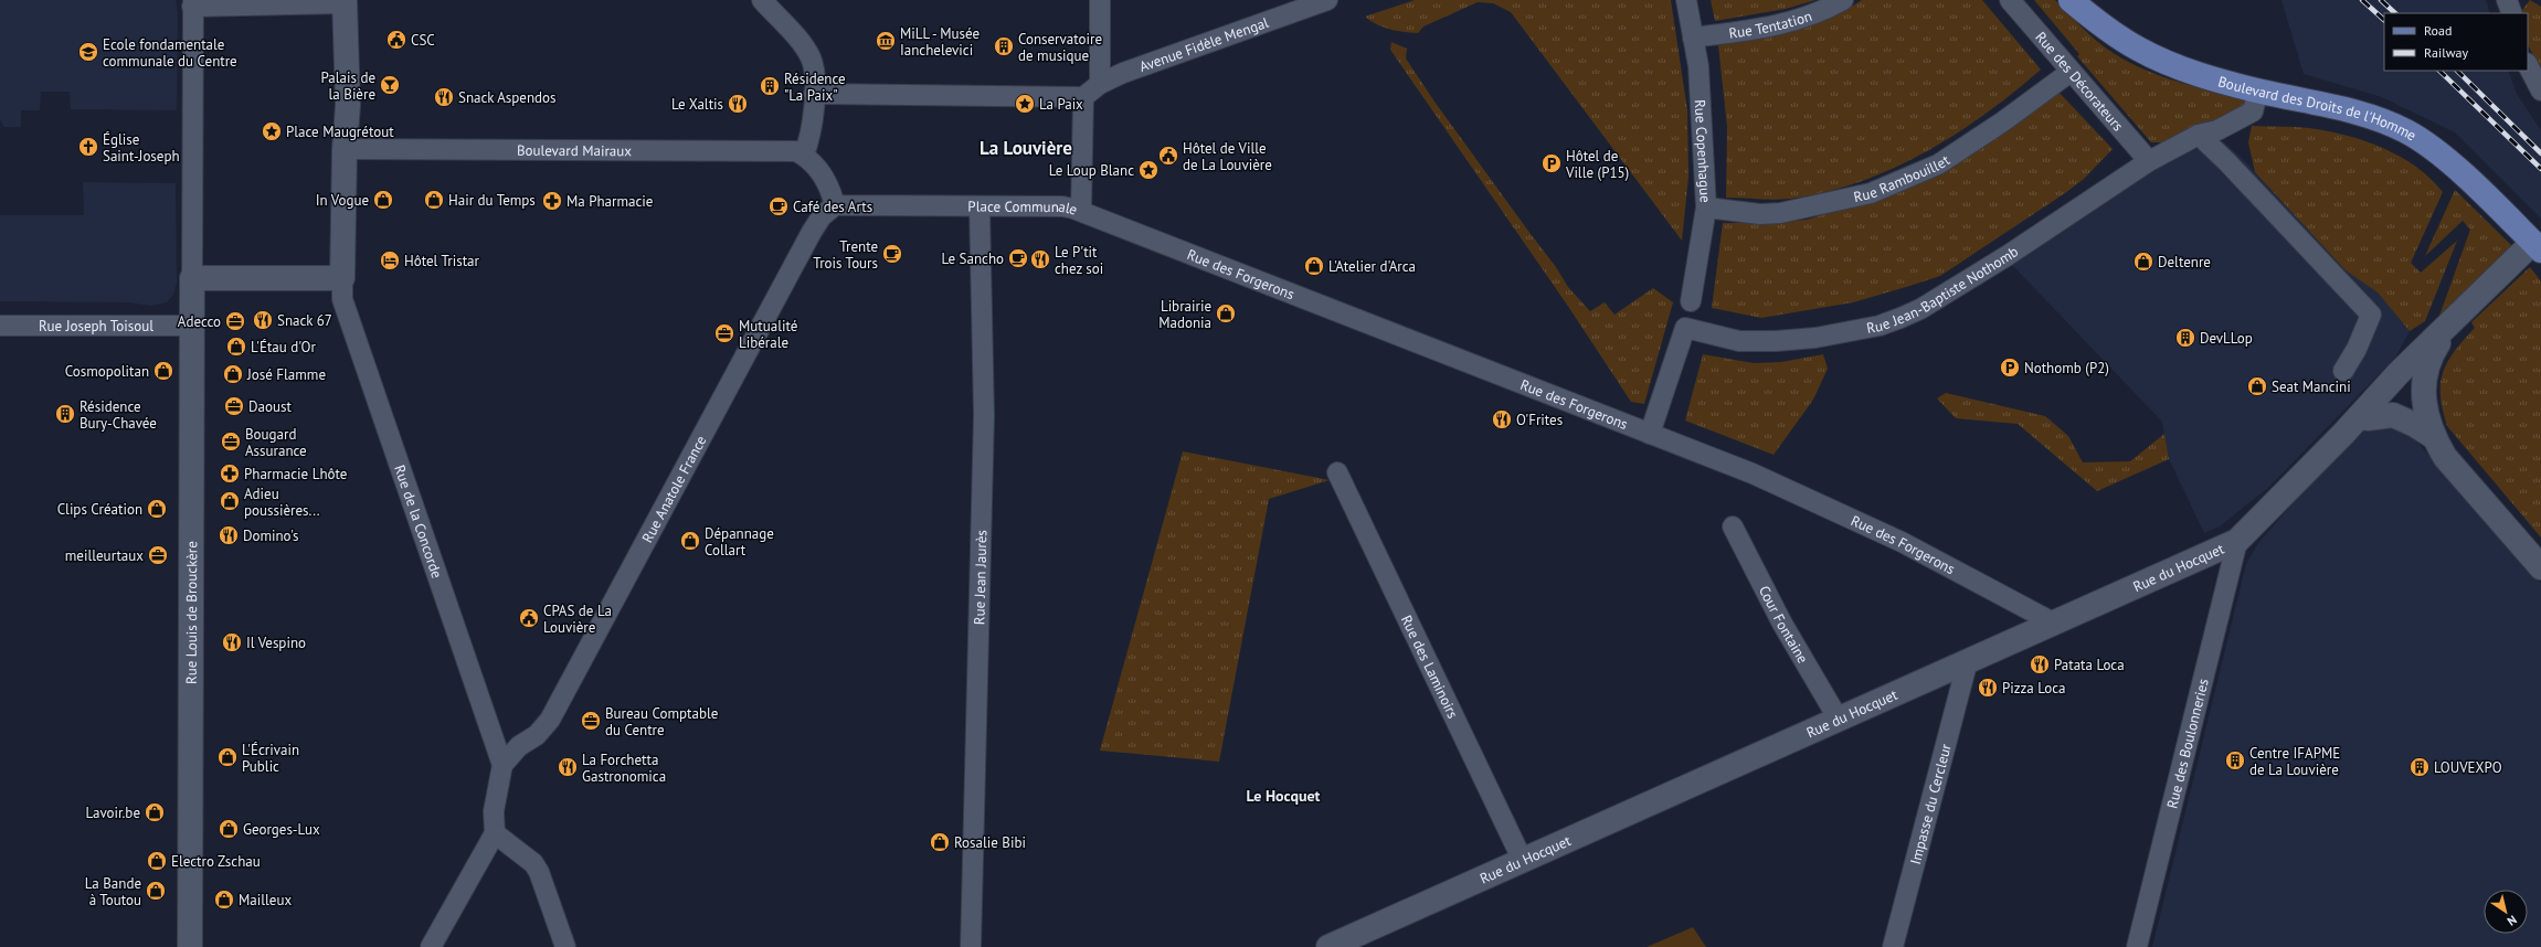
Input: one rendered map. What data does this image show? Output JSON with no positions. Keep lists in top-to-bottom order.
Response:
{
  "streets": {
    "main road": ["Boulevard des Droits de l'Homme"],
    "street": [
      "Rue Tentation",
      "Avenue Fidèle Mengal",
      "Rue des Décorateurs",
      "Boulevard Mairaux",
      "Rue Copenhague",
      "Rue Rambouillet",
      "Place Communale",
      "Rue des Forgerons",
      "Rue Jean-Baptiste Nothomb",
      "Rue Joseph Toisoul",
      "Rue Anatole France",
      "Rue de la Concorde",
      "Rue du Hocquet",
      "Rue Jean Jaurès",
      "Rue Louis de Brouckère",
      "Cour Fontaine",
      "Rue des Laminoirs",
      "Rue des Boulonneries",
      "Impasse du Cercleur"
    ]
  },
  "crossings": [
    ["Rue Tentation", "Rue Copenhague"],
    ["Avenue Fidèle Mengal", "Place Communale"],
    ["Rue des Décorateurs", "Rue Rambouillet"],
    ["Rue des Décorateurs", "Rue Jean-Baptiste Nothomb"],
    ["Boulevard des Droits de l'Homme", "Rue Jean-Baptiste Nothomb"],
    ["Boulevard des Droits de l'Homme", "Rue du Hocquet"],
    ["Rue Copenhague", "Rue Rambouillet"],
    ["Place Communale", "Rue des Forgerons"],
    ["Place Communale", "Rue Anatole France"],
    ["Place Communale", "Rue Jean Jaurès"],
    ["Rue des Forgerons", "Rue Jean-Baptiste Nothomb"],
    ["Rue des Forgerons", "Rue du Hocquet"],
    ["Rue Joseph Toisoul", "Rue Louis de Brouckère"],
    ["Rue Anatole France", "Rue de la Concorde"],
    ["Rue du Hocquet", "Cour Fontaine"],
    ["Rue du Hocquet", "Rue des Laminoirs"],
    ["Rue du Hocquet", "Rue des Boulonneries"],
    ["Rue du Hocquet", "Impasse du Cercleur"]
  ],
  "districts": ["La Louvière", "Le Hocquet"],
  "places": {
    "public building": ["CSC", "Hôtel de Ville de La Louvière", "CPAS de La Louvière"],
    "museum": ["MiLL - Musée Ianchelevici"],
    "building": [
      "Conservatoire de musique",
      "Résidence \"La Paix\"",
      "DevLLop",
      "Résidence Bury-Chavée",
      "Centre IFAPME de La Louvière",
      "LOUVEXPO"
    ],
    "school or university": ["Ecole fondamentale communale du Centre"],
    "bar": ["Palais de la Bière"],
    "restaurant": [
      "Snack Aspendos",
      "Le Xaltis",
      "Le P'tit chez soi",
      "Snack 67",
      "O'Frites",
      "Domino's",
      "Il Vespino",
      "Patata Loca",
      "Pizza Loca",
      "La Forchetta Gastronomica"
    ],
    "place": ["La Paix", "Place Maugrétout", "Le Loup Blanc"],
    "church": ["Église Saint-Joseph"],
    "parking": ["Hôtel de Ville (P15)", "Nothomb (P2)"],
    "shop": [
      "In Vogue",
      "Hair du Temps",
      "Deltenre",
      "L'Atelier d'Arca",
      "Librairie Madonia",
      "L'Étau d'Or",
      "Cosmopolitan",
      "José Flamme",
      "Seat Mancini",
      "Adieu poussières...",
      "Clips Création",
      "Dépannage Collart",
      "L'Écrivain Public",
      "Lavoir.be",
      "Georges-Lux",
      "Rosalie Bibi",
      "Electro Zschau",
      "La Bande à Toutou",
      "Mailleux"
    ],
    "pharmacy": ["Ma Pharmacie", "Pharmacie Lhôte"],
    "cafe": ["Café des Arts", "Trente Trois Tours", "Le Sancho"],
    "hotel": ["Hôtel Tristar"],
    "office": [
      "Adecco",
      "Mutualité Libérale",
      "Daoust",
      "Bougard Assurance",
      "meilleurtaux",
      "Bureau Comptable du Centre"
    ]
  },
  "legend": ["Road", "Railway"],
  "north": "bottom right"
}
